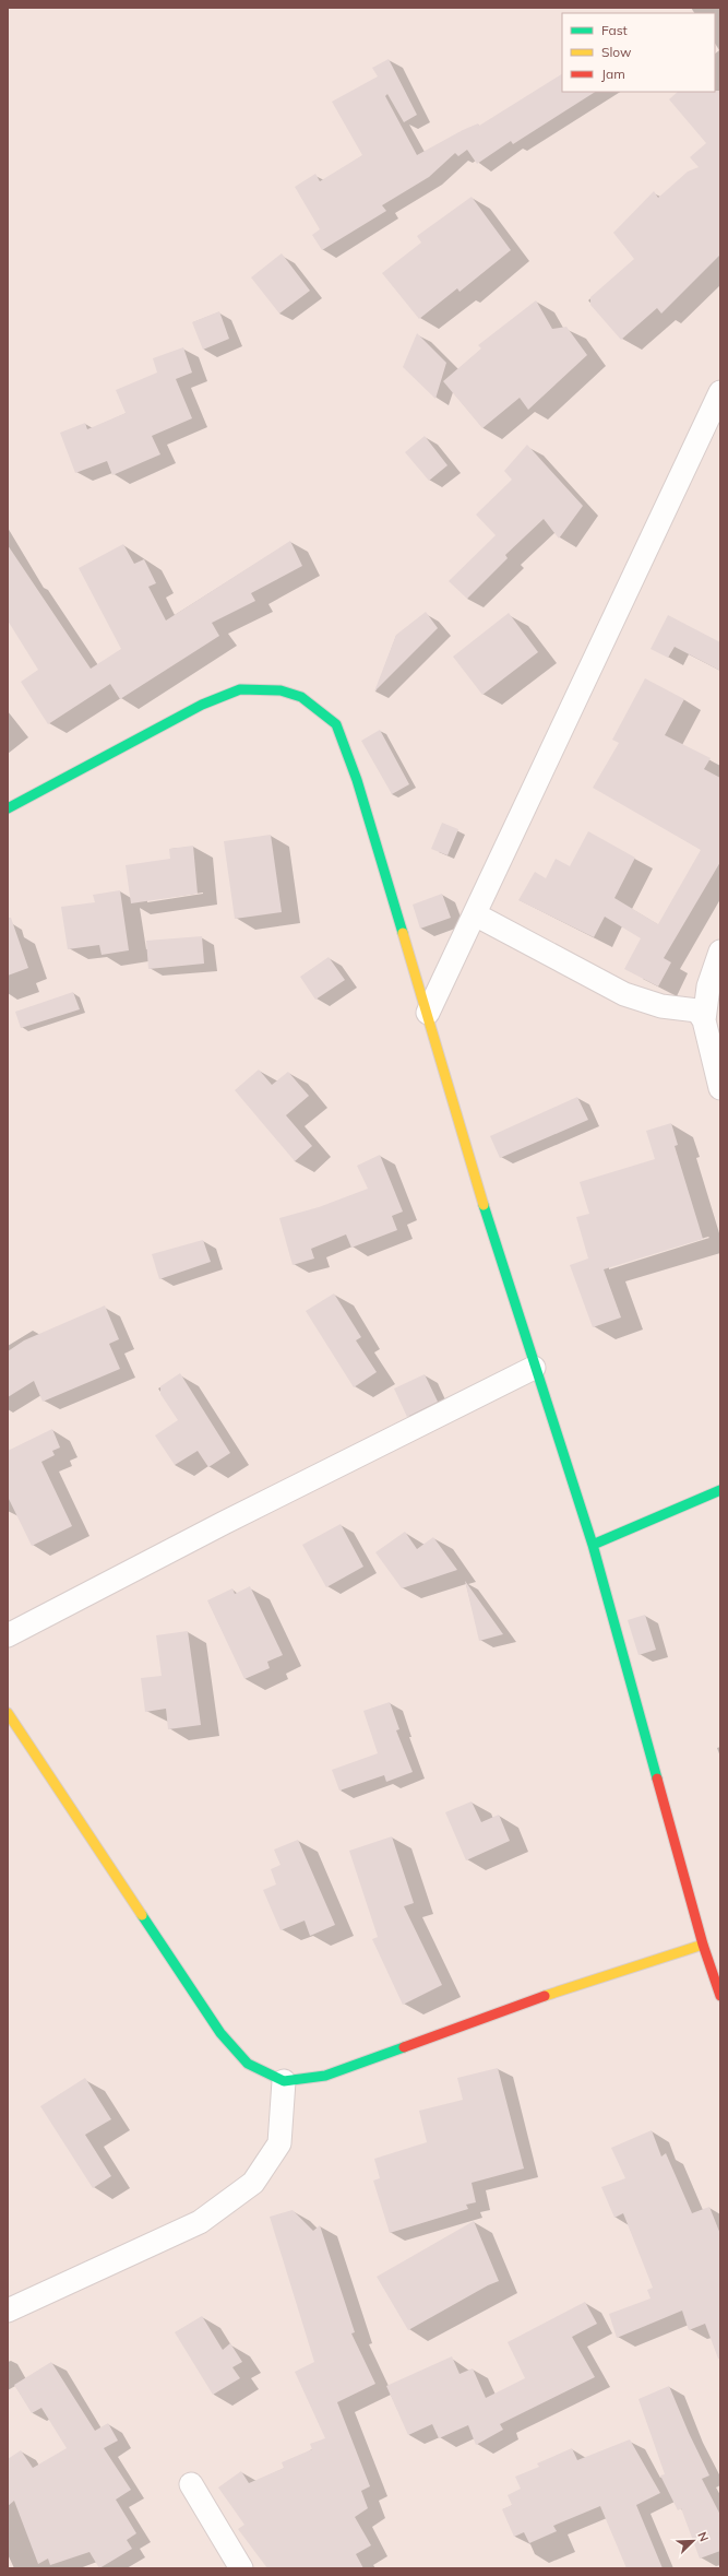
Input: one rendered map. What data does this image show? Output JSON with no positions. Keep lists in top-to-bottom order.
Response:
{
  "legend": ["Fast", "Slow", "Jam"],
  "north": "top right"
}
